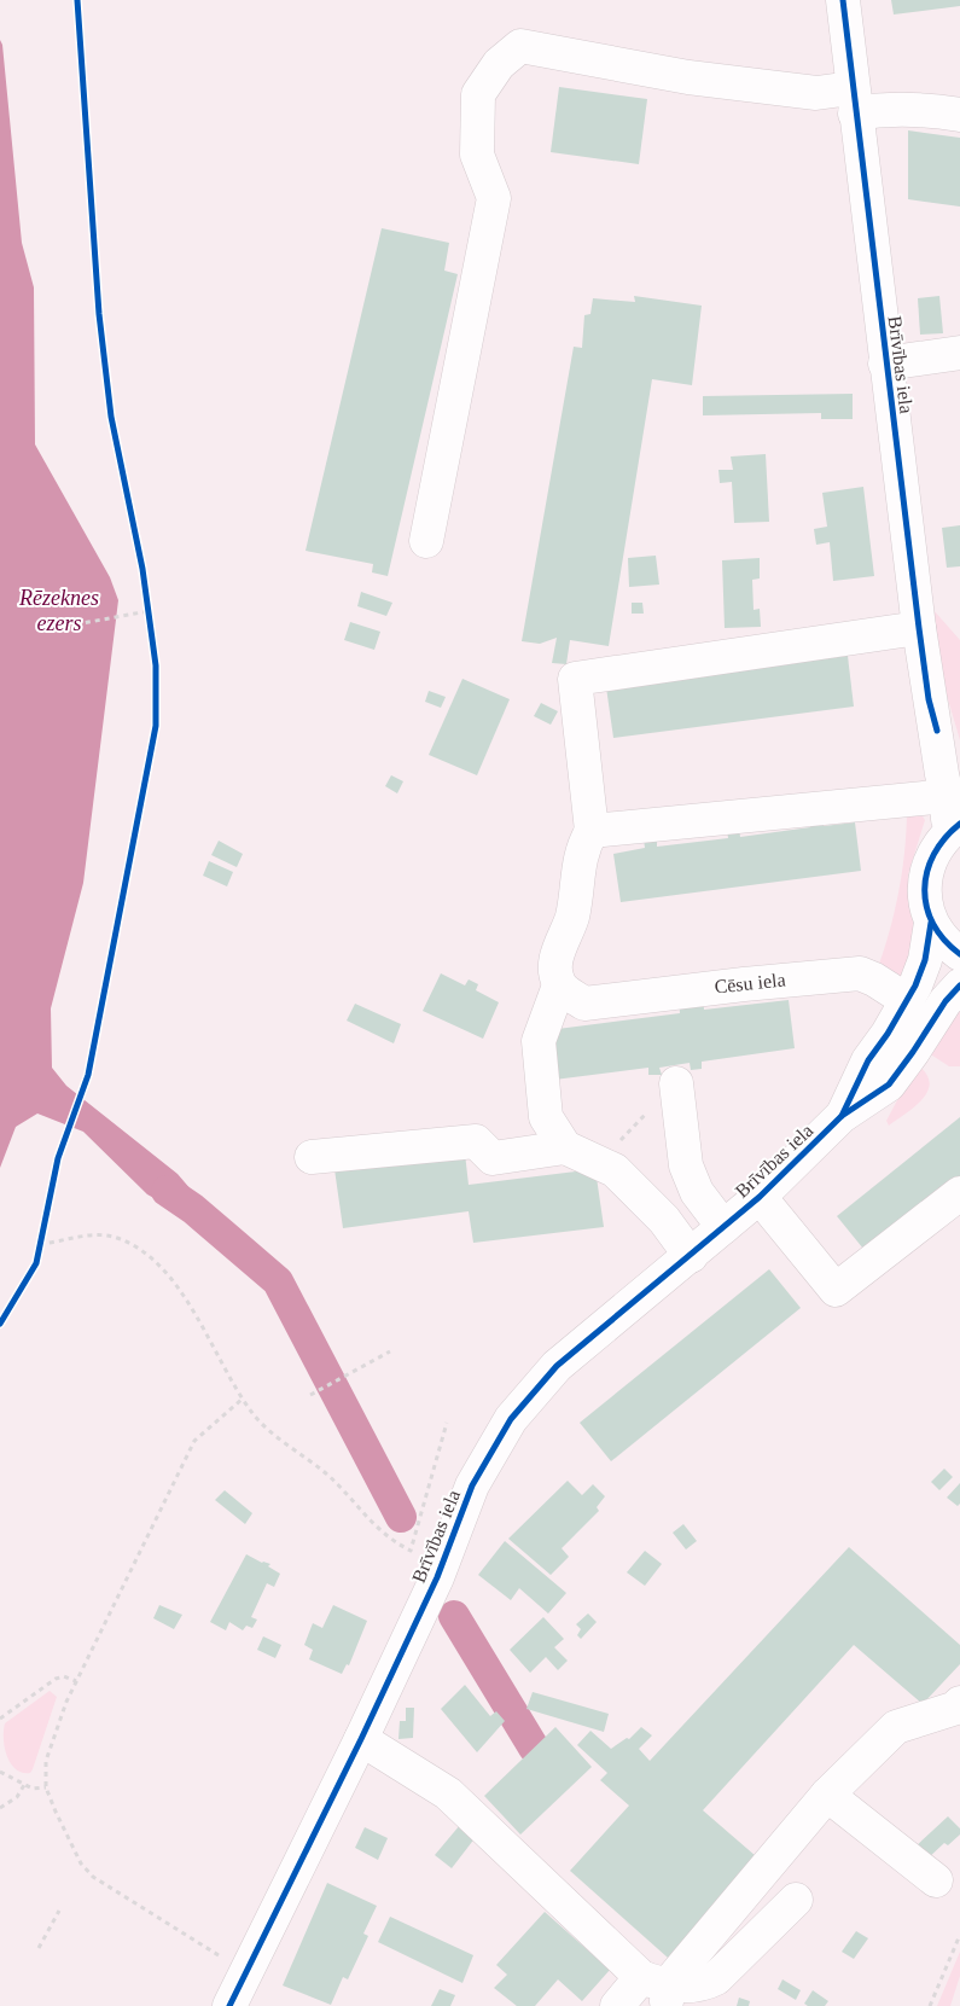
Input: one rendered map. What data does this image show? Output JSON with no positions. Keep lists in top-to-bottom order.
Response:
{
  "streets": {
    "main road": ["Brīvības iela", "Cēsu iela"]
  },
  "water": ["Rēzeknes ezers"]
}
